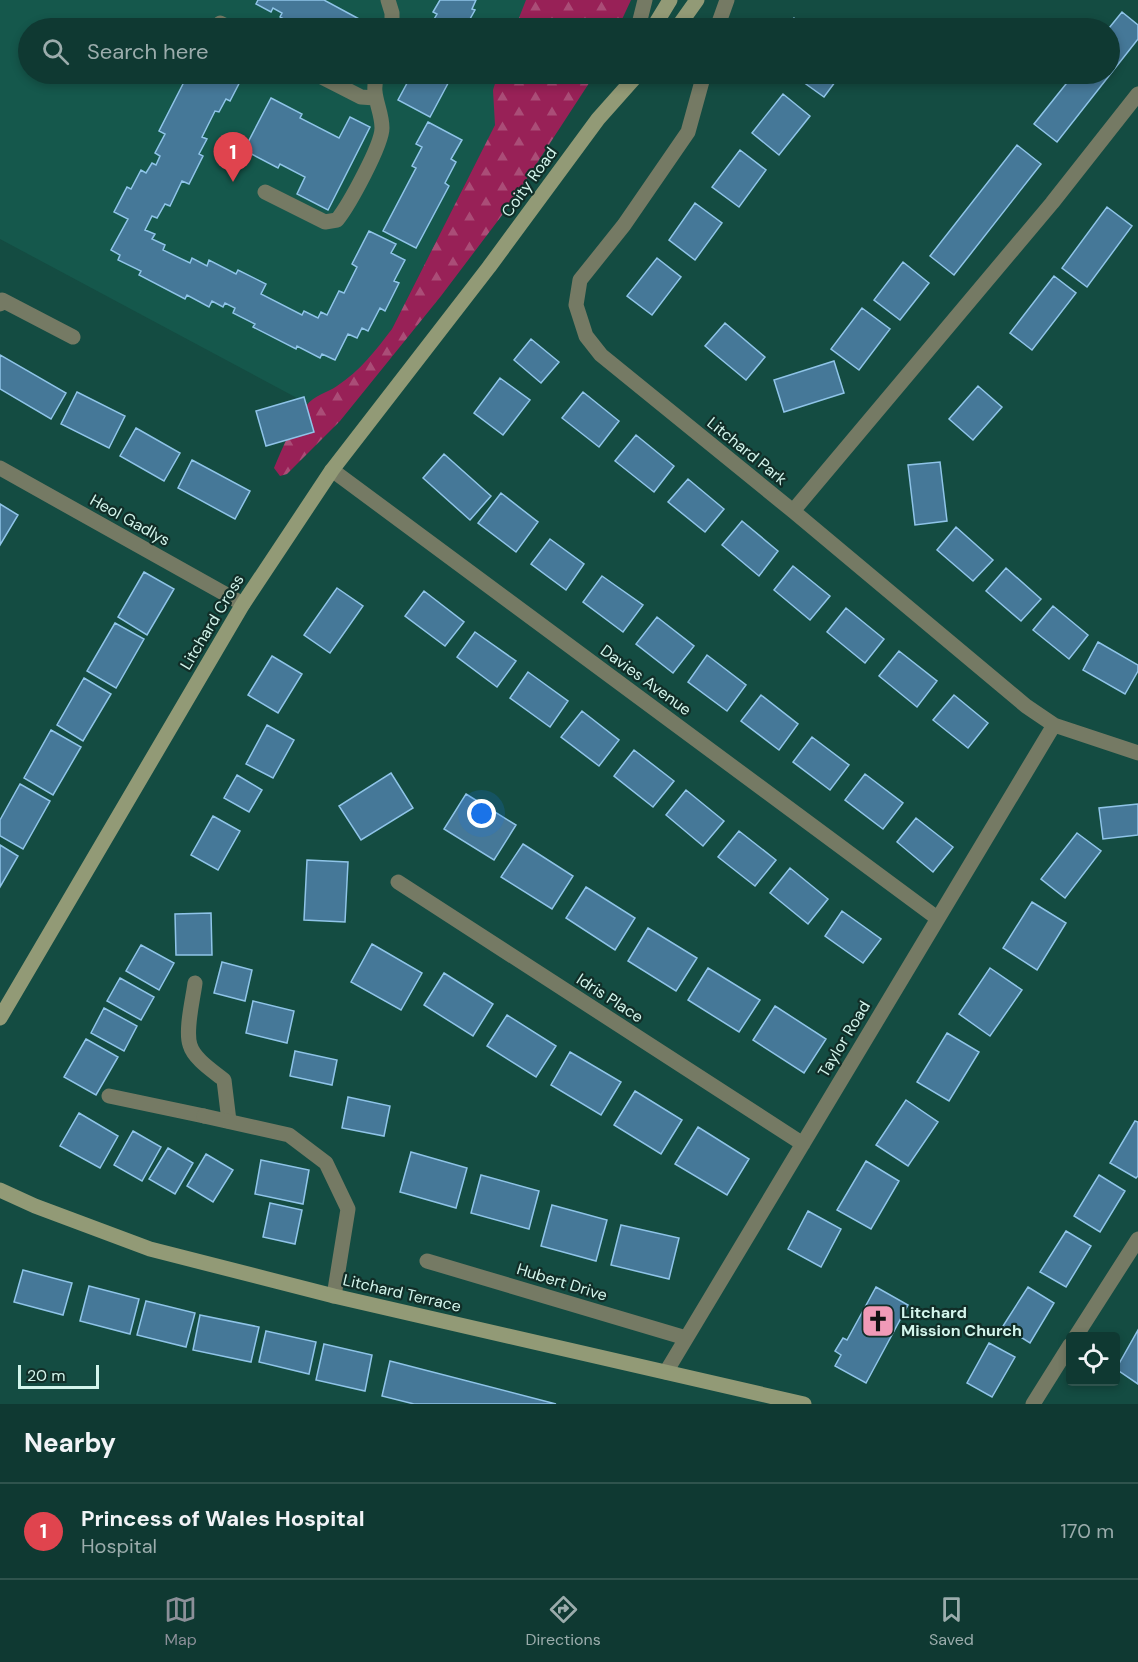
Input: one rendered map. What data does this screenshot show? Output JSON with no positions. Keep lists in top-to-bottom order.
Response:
{
  "streets": {
    "main road": ["Coity Road", "Litchard Cross", "Litchard Terrace"],
    "street": [
      "Litchard Park",
      "Heol Gadlys",
      "Davies Avenue",
      "Idris Place",
      "Taylor Road",
      "Hubert Drive"
    ]
  },
  "crossings": [
    ["Coity Road", "Litchard Cross"],
    ["Litchard Park", "Taylor Road"],
    ["Heol Gadlys", "Litchard Cross"],
    ["Litchard Cross", "Davies Avenue"],
    ["Davies Avenue", "Taylor Road"],
    ["Idris Place", "Taylor Road"],
    ["Taylor Road", "Hubert Drive"],
    ["Taylor Road", "Litchard Terrace"]
  ],
  "places": {
    "church": ["Litchard Mission Church"]
  },
  "scale_bar": "20 m",
  "page": {
    "search": "Search here",
    "pins": "1",
    "scale": "20 m",
    "heading": "Nearby",
    "list": [
      {
        "mark": "1",
        "name": "Princess of Wales Hospital",
        "note": "Hospital",
        "value": "170 m"
      }
    ],
    "nav": ["Map", "Directions", "Saved"]
  }
}
